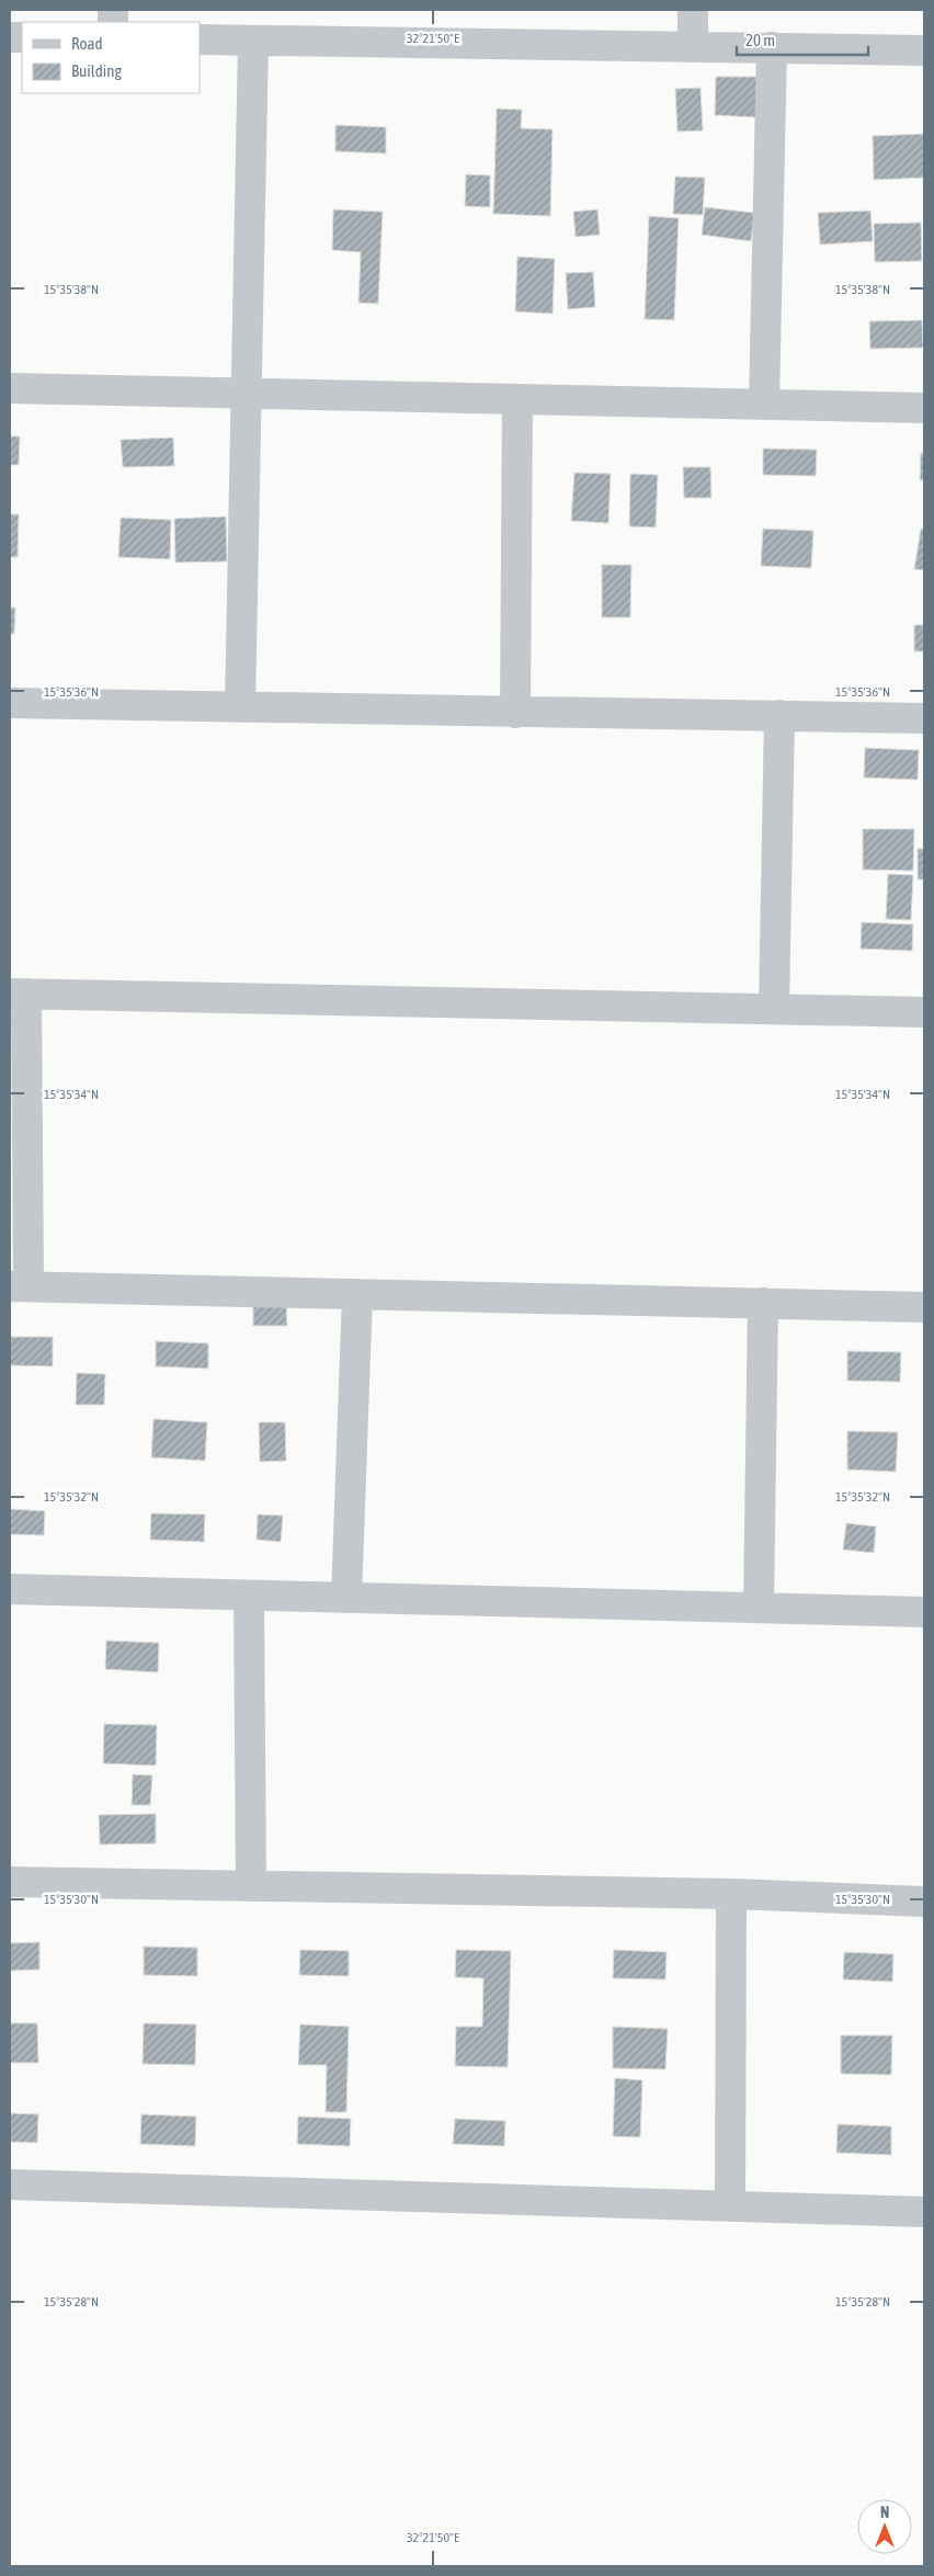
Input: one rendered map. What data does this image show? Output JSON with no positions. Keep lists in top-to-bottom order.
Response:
{
  "legend": ["Road", "Building"],
  "scale_bar": "20 m",
  "north": "top",
  "coordinates": [
    "32°21'50\"E",
    "15°35'38\"N",
    "15°35'36\"N",
    "15°35'34\"N",
    "15°35'32\"N",
    "15°35'30\"N",
    "15°35'28\"N"
  ]
}
